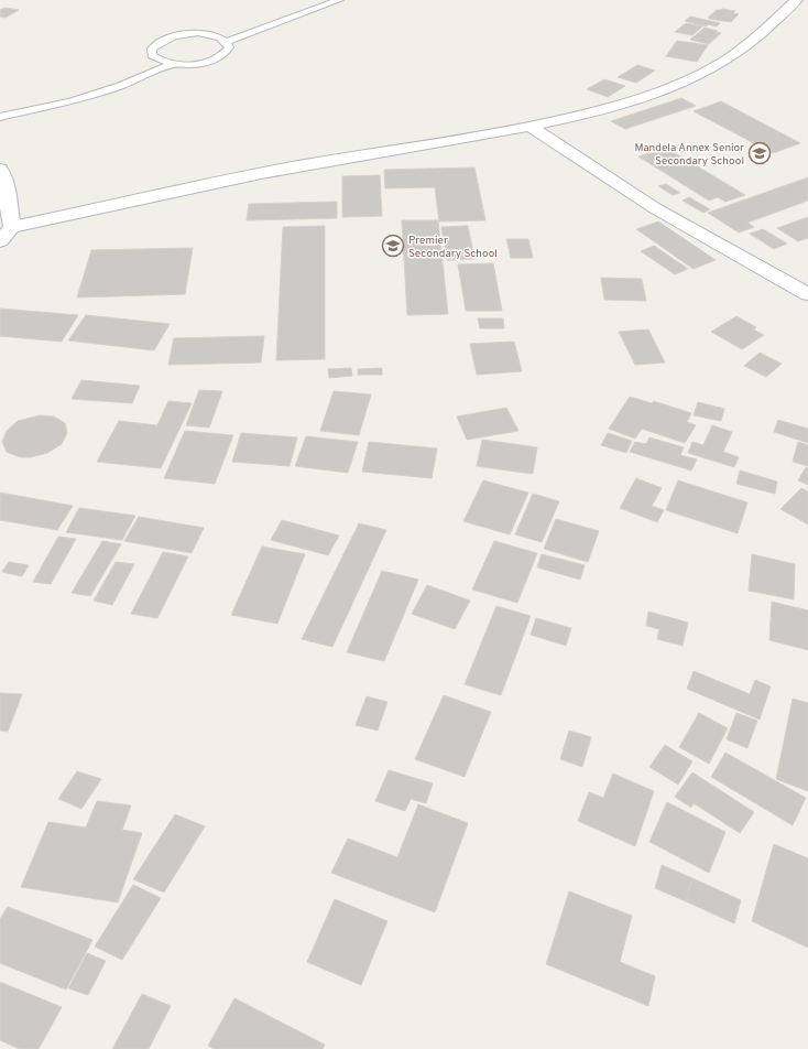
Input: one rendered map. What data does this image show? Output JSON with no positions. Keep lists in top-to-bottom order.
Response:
{
  "places": {
    "school or university": ["Mandela Annex Senior Secondary School", "Premier Secondary School"]
  }
}
